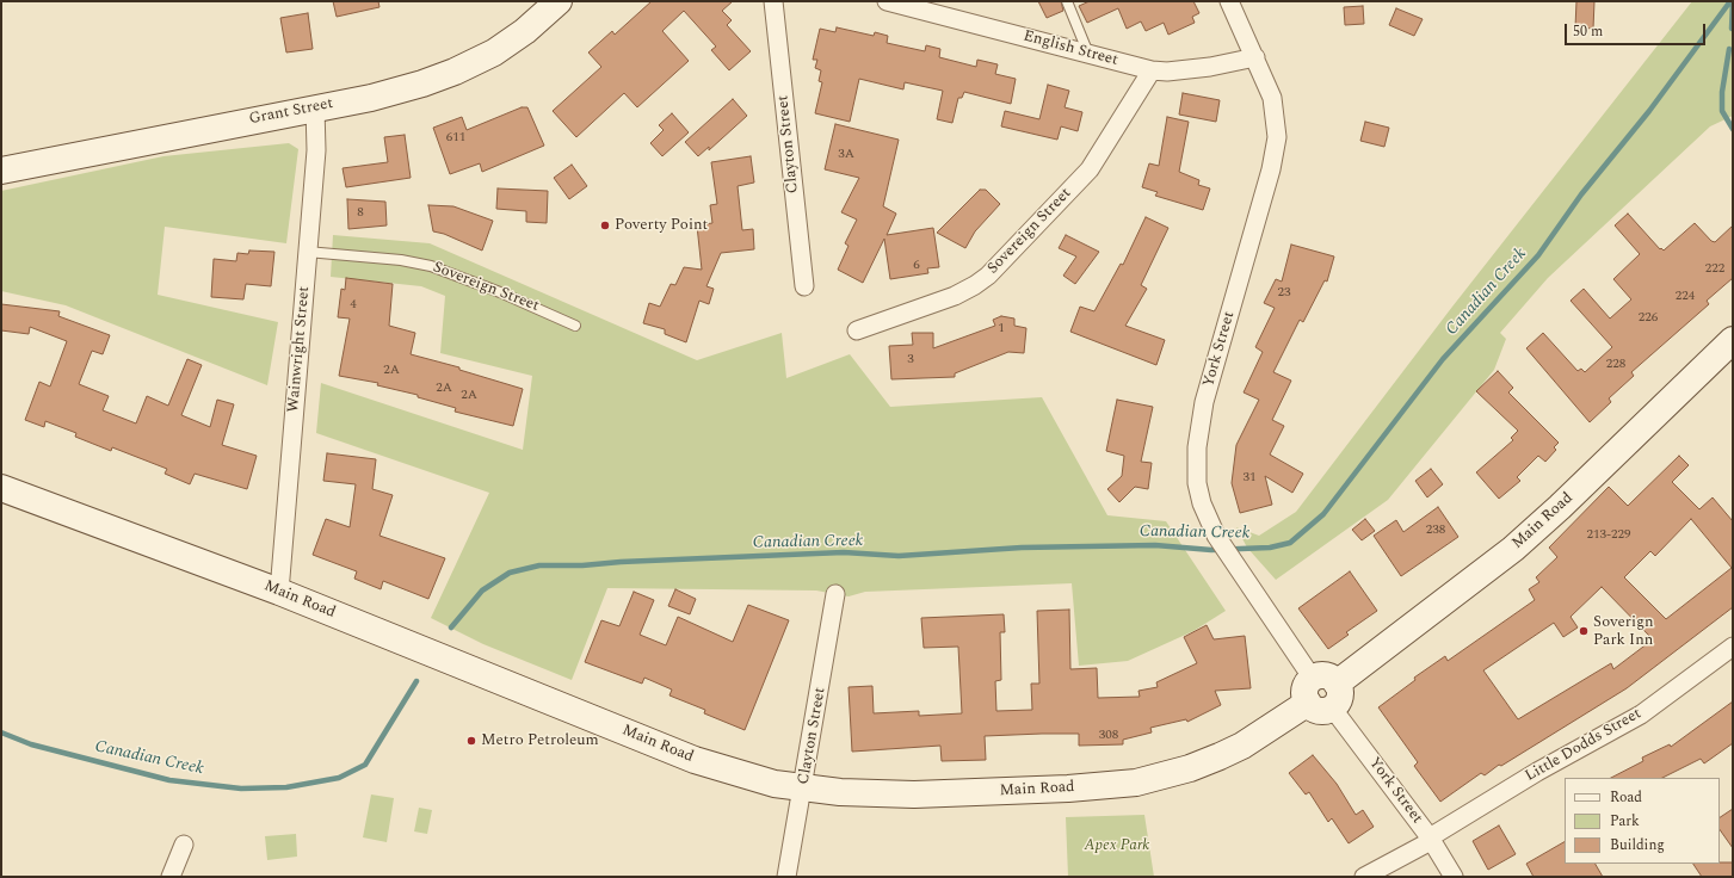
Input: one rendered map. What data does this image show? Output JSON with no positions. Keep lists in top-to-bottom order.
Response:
{
  "streets": {
    "main road": ["Grant Street", "Main Road"],
    "street": [
      "English Street",
      "Clayton Street",
      "Sovereign Street",
      "Wainwright Street",
      "York Street",
      "Little Dodds Street"
    ]
  },
  "crossings": [
    ["English Street", "Sovereign Street"],
    ["English Street", "York Street"],
    ["Grant Street", "Wainwright Street"],
    ["Clayton Street", "Main Road"],
    ["Sovereign Street", "Wainwright Street"],
    ["Wainwright Street", "Main Road"],
    ["York Street", "Main Road"],
    ["York Street", "Little Dodds Street"]
  ],
  "water": ["Canadian Creek"],
  "parks": ["Apex Park"],
  "places": ["Poverty Point", "Soverign Park Inn", "Metro Petroleum"],
  "house_numbers": [
    "611",
    "3A",
    "8",
    "6",
    "222",
    "23",
    "224",
    "4",
    "226",
    "1",
    "3",
    "228",
    "2A",
    "2A",
    "2A",
    "31",
    "238",
    "213-229",
    "308"
  ],
  "legend": ["Road", "Park", "Building"],
  "scale_bar": "50 m"
}
